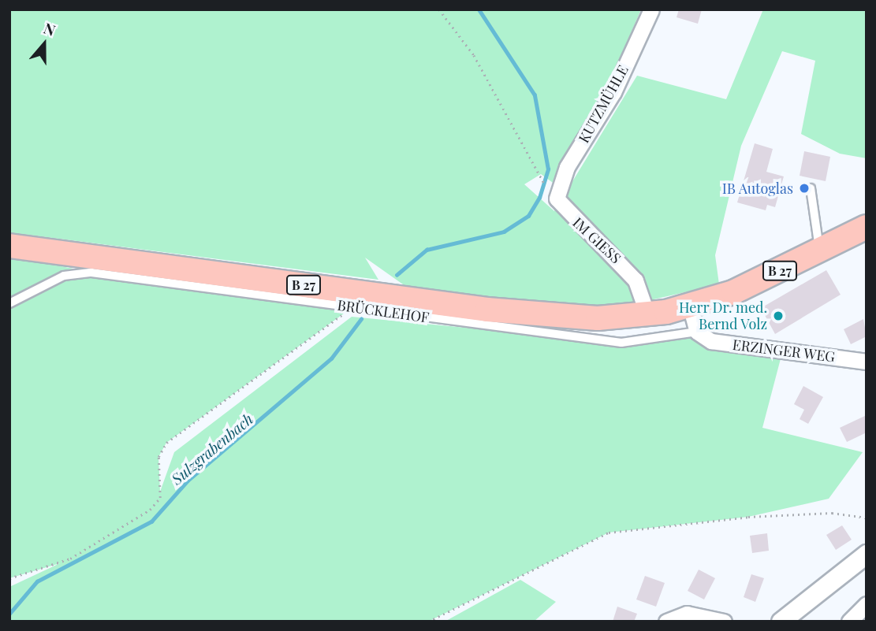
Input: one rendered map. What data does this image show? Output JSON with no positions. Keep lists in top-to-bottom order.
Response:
{
  "streets": {
    "main road": ["B 27"],
    "street": ["KUTZMÜHLE", "IM GIESS", "ERZINGER WEG"],
    "lane": ["BRÜCKLEHOF"]
  },
  "crossings": [
    ["KUTZMÜHLE", "IM GIESS"],
    ["IM GIESS", "B 27"],
    ["BRÜCKLEHOF", "ERZINGER WEG"]
  ],
  "water": ["Sulzgrabenbach"],
  "places": ["IB Autoglas", "Herr Dr. med. Bernd Volz"],
  "north": "top"
}
